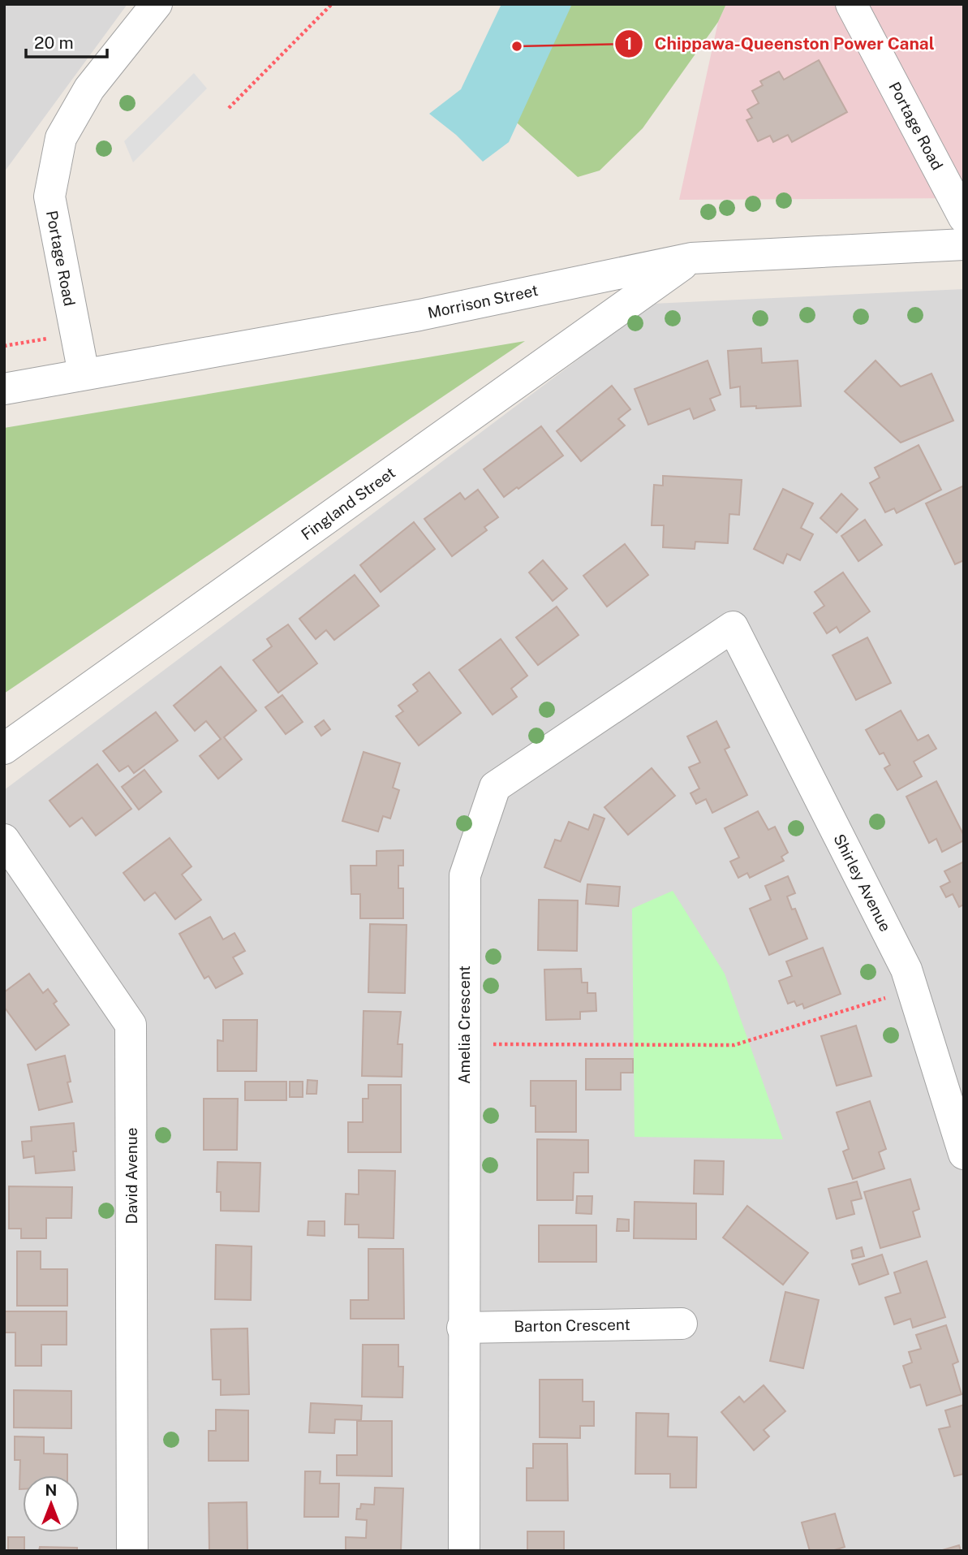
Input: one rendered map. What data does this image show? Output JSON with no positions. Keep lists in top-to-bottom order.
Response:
{
  "streets": {
    "street": [
      "Portage Road",
      "Morrison Street",
      "Fingland Street",
      "Shirley Avenue",
      "Amelia Crescent",
      "David Avenue",
      "Barton Crescent"
    ]
  },
  "crossings": [
    ["Portage Road", "Morrison Street"],
    ["Morrison Street", "Fingland Street"],
    ["Shirley Avenue", "Amelia Crescent"],
    ["Amelia Crescent", "Barton Crescent"]
  ],
  "places": ["Chippawa-Queenston Power Canal"],
  "scale_bar": "20 m",
  "north": "top"
}
